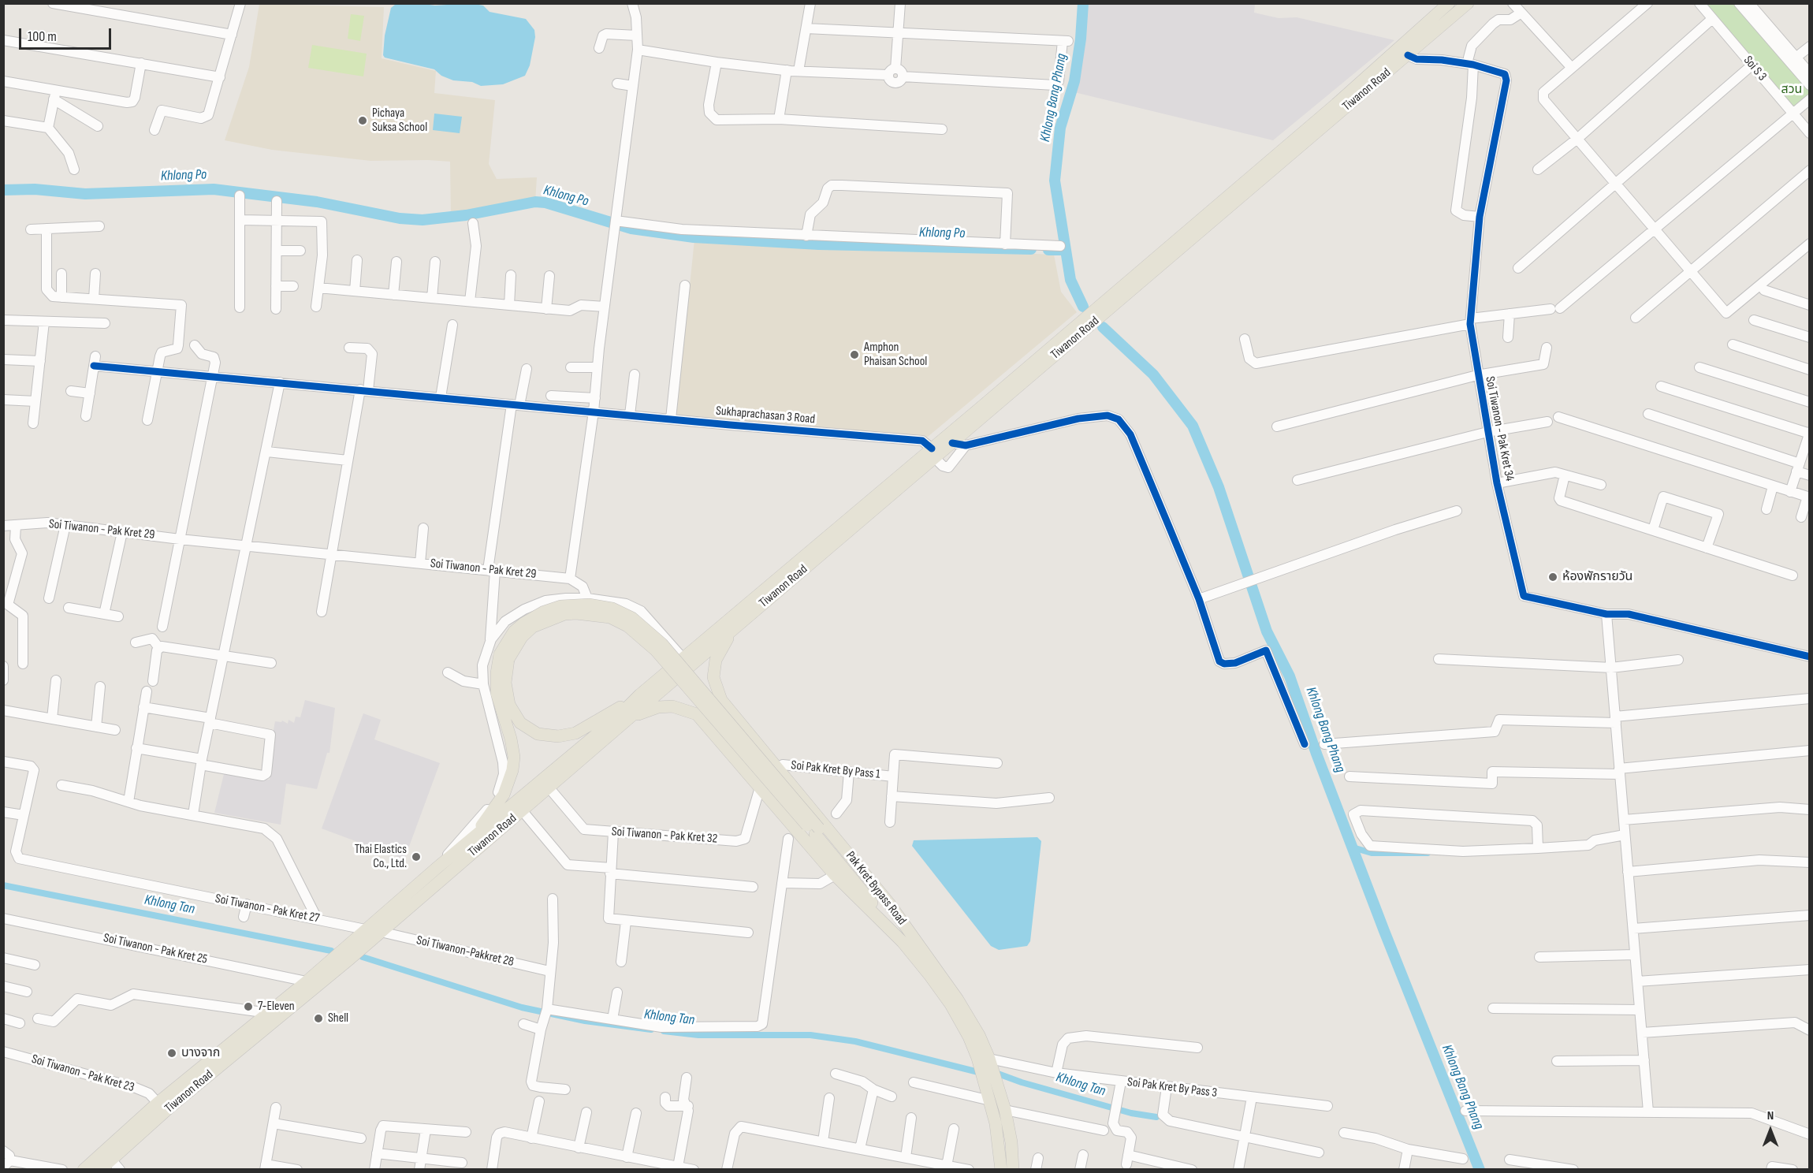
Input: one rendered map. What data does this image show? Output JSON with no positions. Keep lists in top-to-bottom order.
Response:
{
  "streets": {
    "main road": ["Tiwanon Road", "Pak Kret Bypass Road"],
    "street": [
      "Soi S 3",
      "Sukhaprachasan 3 Road",
      "Soi Tiwanon - Pak Kret 34",
      "Soi Tiwanon - Pak Kret 29",
      "Soi Pak Kret By Pass 1",
      "Soi Tiwanon - Pak Kret 32",
      "Soi Tiwanon - Pak Kret 27",
      "Soi Tiwanon - Pak Kret 25",
      "Soi Tiwanon-Pakkret 28",
      "Soi Tiwanon - Pak Kret 23",
      "Soi Pak Kret By Pass 3"
    ]
  },
  "crossings": [
    ["Tiwanon Road", "Sukhaprachasan 3 Road"],
    ["Tiwanon Road", "Soi Tiwanon - Pak Kret 34"],
    ["Tiwanon Road", "Soi Tiwanon - Pak Kret 32"],
    ["Tiwanon Road", "Pak Kret Bypass Road"],
    ["Tiwanon Road", "Soi Tiwanon - Pak Kret 27"],
    ["Tiwanon Road", "Soi Tiwanon - Pak Kret 25"],
    ["Tiwanon Road", "Soi Tiwanon-Pakkret 28"],
    ["Tiwanon Road", "Soi Tiwanon - Pak Kret 23"],
    ["Soi Pak Kret By Pass 1", "Pak Kret Bypass Road"],
    ["Soi Tiwanon - Pak Kret 32", "Pak Kret Bypass Road"],
    ["Pak Kret Bypass Road", "Soi Pak Kret By Pass 3"]
  ],
  "water": ["Khlong Bang Phang", "Khlong Po", "Khlong Tan"],
  "parks": ["สวน"],
  "places": [
    "Pichaya Suksa School",
    "Amphon Phaisan School",
    "ห้องพักรายวัน",
    "Thai Elastics Co., Ltd.",
    "7-Eleven",
    "Shell",
    "บางจาก"
  ],
  "scale_bar": "100 m",
  "north": "top"
}
